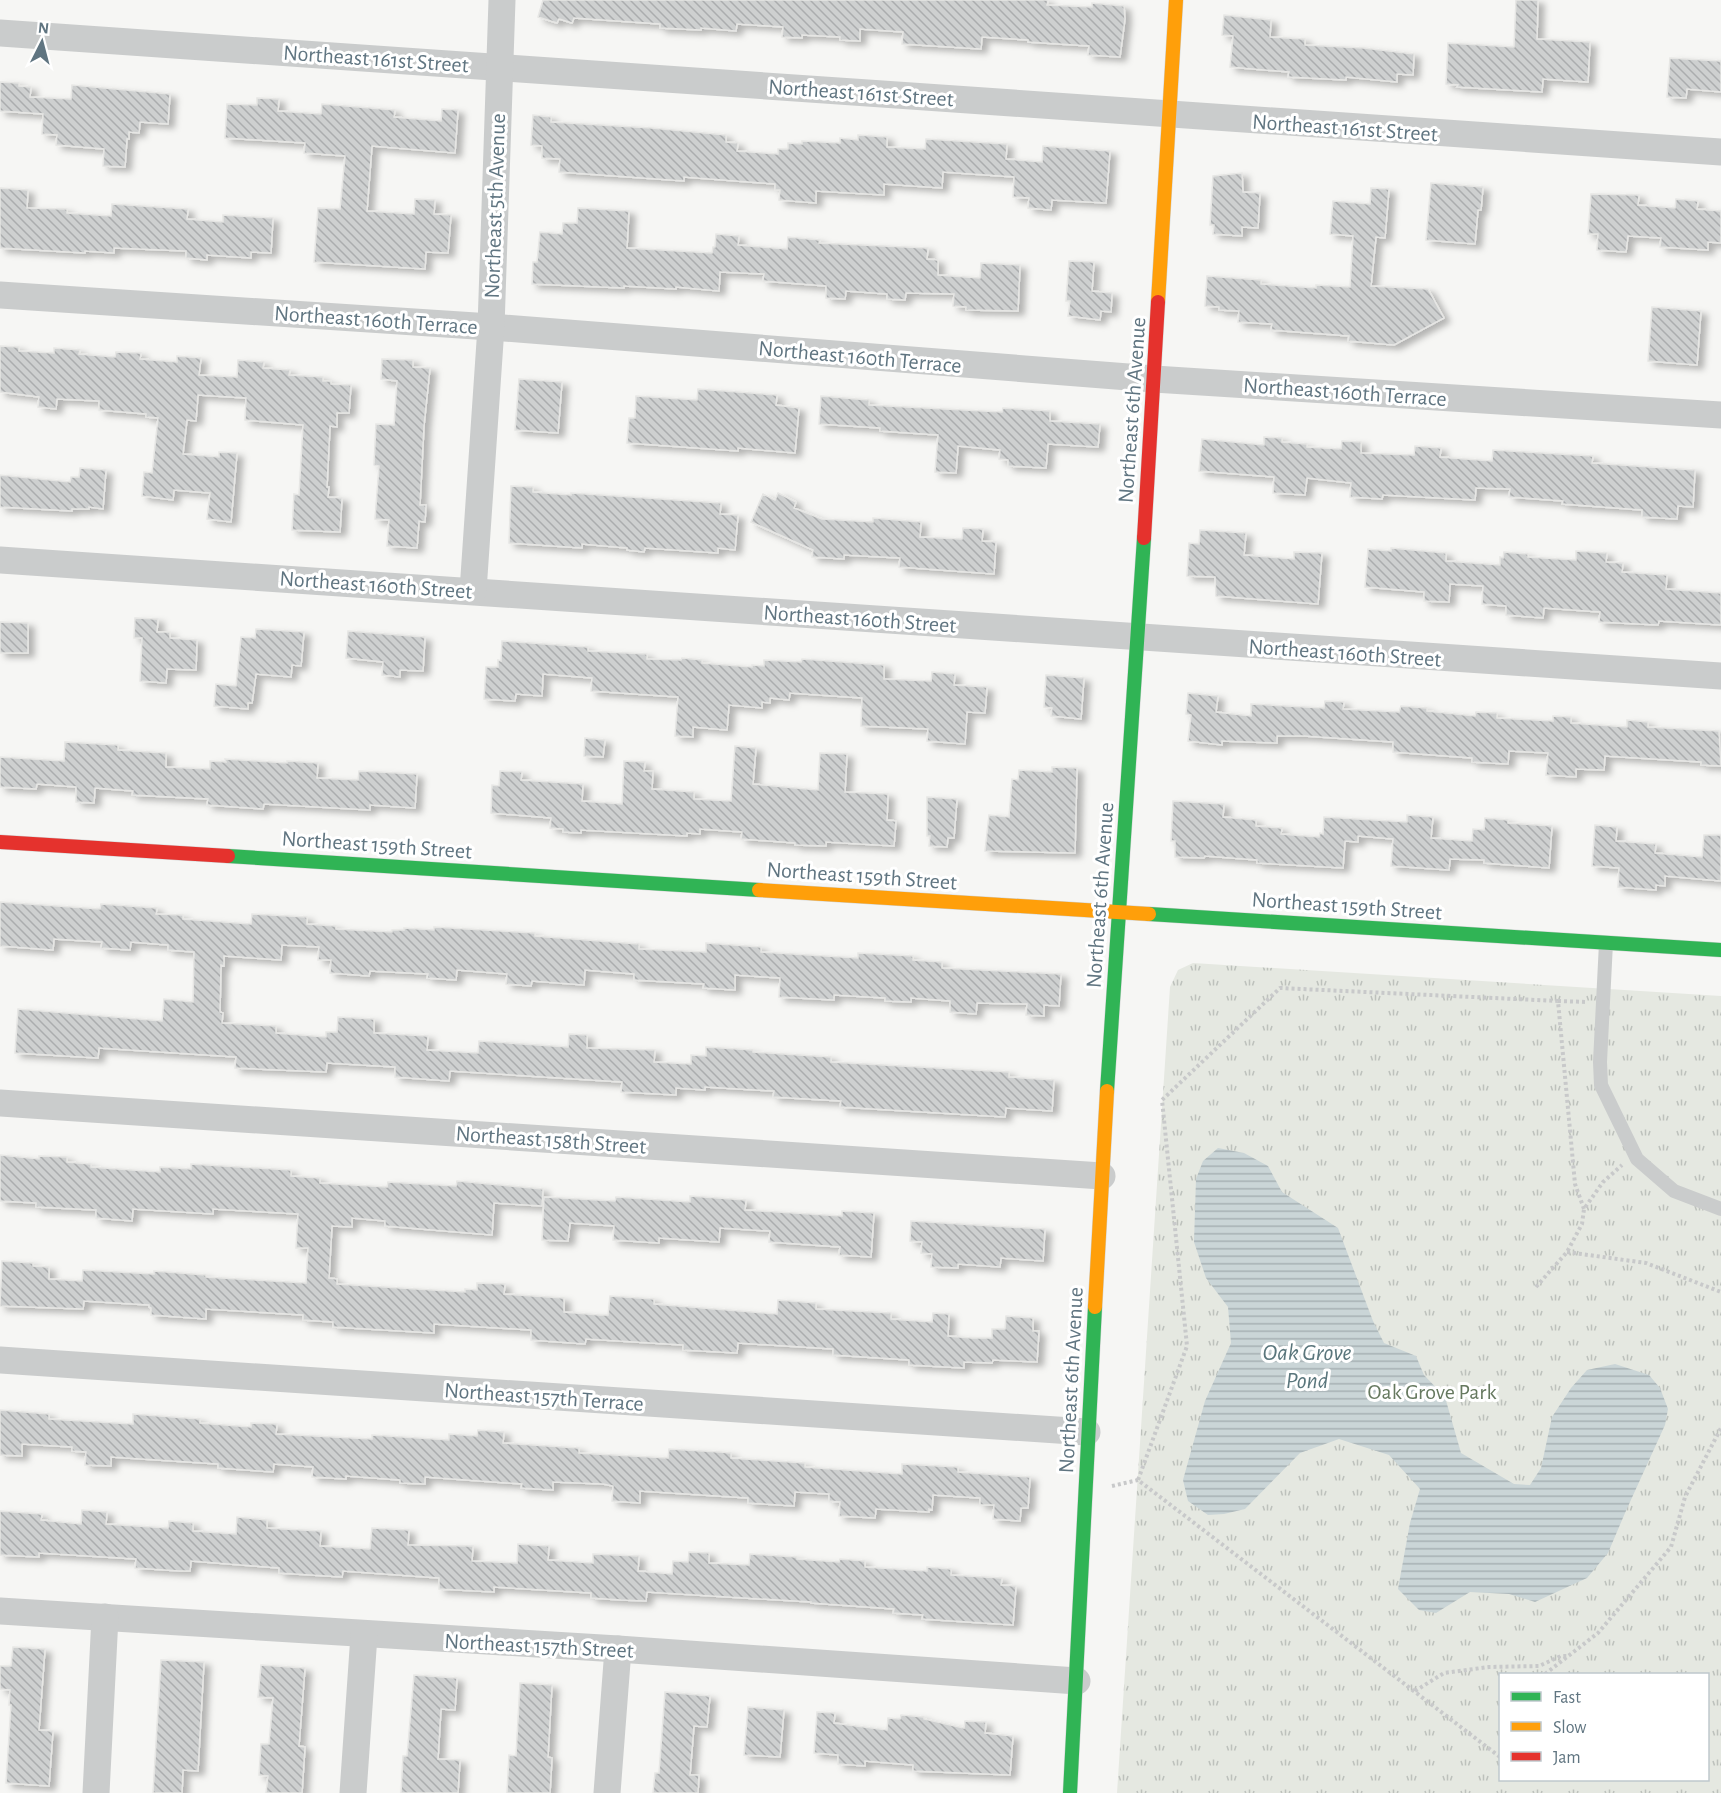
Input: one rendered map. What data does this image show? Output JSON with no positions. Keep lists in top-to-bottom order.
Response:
{
  "streets": {
    "main road": ["Northeast 6th Avenue", "Northeast 159th Street"],
    "street": [
      "Northeast 161st Street",
      "Northeast 5th Avenue",
      "Northeast 160th Terrace",
      "Northeast 160th Street",
      "Northeast 158th Street",
      "Northeast 157th Terrace",
      "Northeast 157th Street"
    ]
  },
  "crossings": [
    ["Northeast 161st Street", "Northeast 5th Avenue"],
    ["Northeast 161st Street", "Northeast 6th Avenue"],
    ["Northeast 5th Avenue", "Northeast 160th Terrace"],
    ["Northeast 5th Avenue", "Northeast 160th Street"],
    ["Northeast 160th Terrace", "Northeast 6th Avenue"],
    ["Northeast 6th Avenue", "Northeast 160th Street"],
    ["Northeast 6th Avenue", "Northeast 159th Street"],
    ["Northeast 6th Avenue", "Northeast 158th Street"],
    ["Northeast 6th Avenue", "Northeast 157th Terrace"],
    ["Northeast 6th Avenue", "Northeast 157th Street"]
  ],
  "water": ["Oak Grove Pond"],
  "parks": ["Oak Grove Park"],
  "legend": ["Fast", "Slow", "Jam"],
  "north": "top"
}
